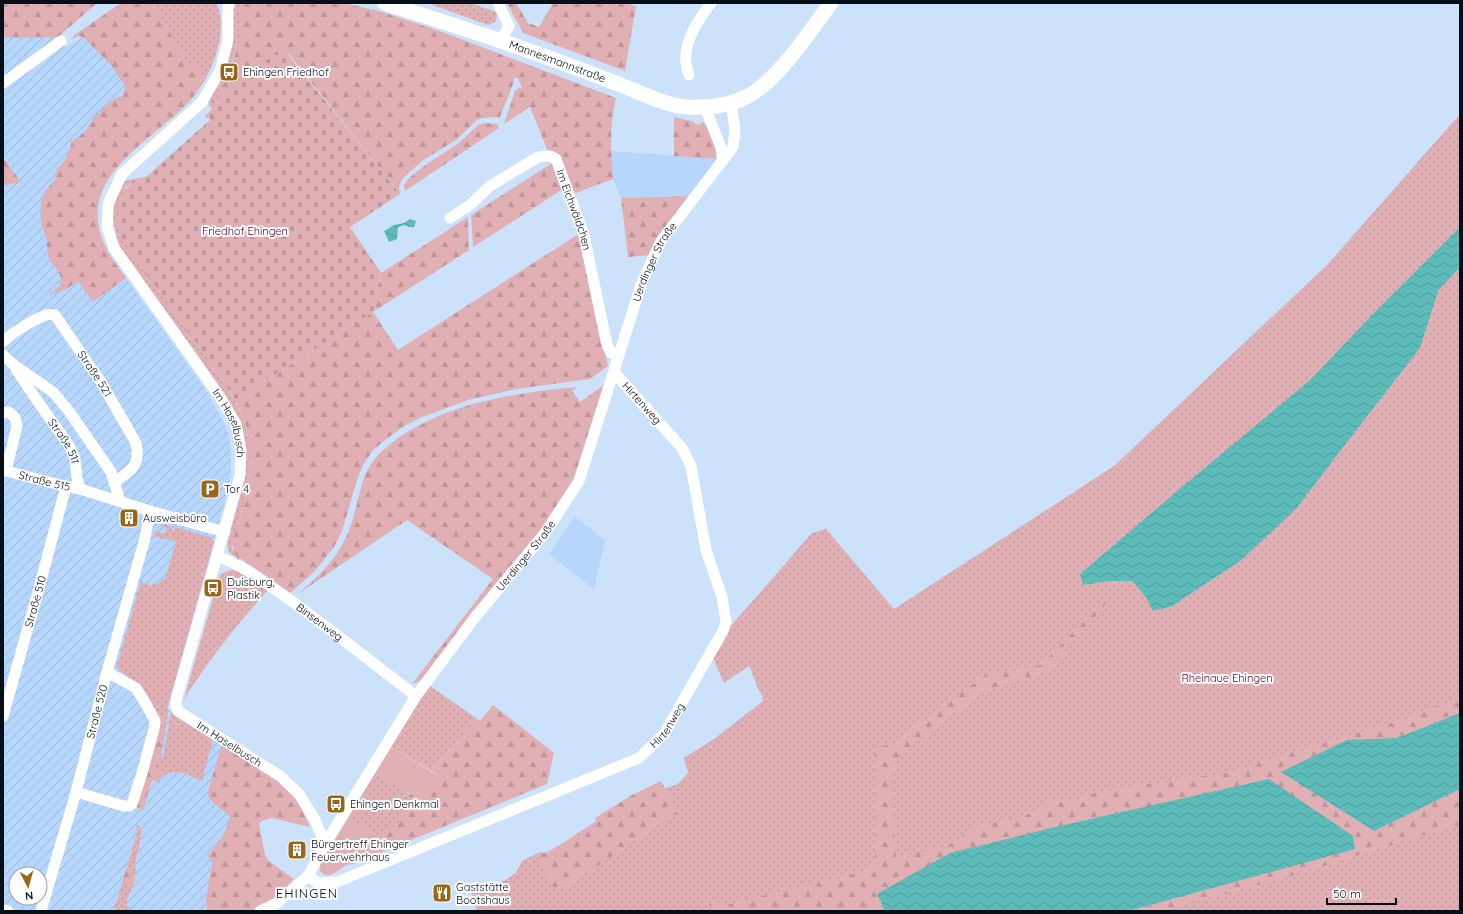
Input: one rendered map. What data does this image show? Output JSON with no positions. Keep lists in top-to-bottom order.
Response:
{
  "streets": {
    "main road": ["Mannesmannstraße"],
    "street": [
      "Im Eichwäldchen",
      "Uerdinger Straße",
      "Straße 521",
      "Hirtenweg",
      "Im Haselbusch",
      "Straße 511",
      "Straße 515",
      "Straße 510",
      "Binsenweg",
      "Straße 520"
    ]
  },
  "crossings": [
    ["Mannesmannstraße", "Uerdinger Straße"],
    ["Im Eichwäldchen", "Uerdinger Straße"],
    ["Uerdinger Straße", "Hirtenweg"],
    ["Uerdinger Straße", "Im Haselbusch"],
    ["Uerdinger Straße", "Binsenweg"],
    ["Straße 521", "Straße 511"],
    ["Im Haselbusch", "Binsenweg"],
    ["Straße 511", "Straße 515"],
    ["Straße 515", "Straße 510"]
  ],
  "districts": ["EHINGEN"],
  "parks": ["Friedhof Ehingen", "Rheinaue Ehingen"],
  "places": {
    "bus stop": ["Ehingen Friedhof", "Duisburg, Plastik", "Ehingen Denkmal"],
    "parking": ["Tor 4"],
    "building": ["Ausweisbüro", "Bürgertreff Ehinger Feuerwehrhaus"],
    "restaurant": ["Gaststätte Bootshaus"]
  },
  "scale_bar": "50 m",
  "north": "bottom"
}
